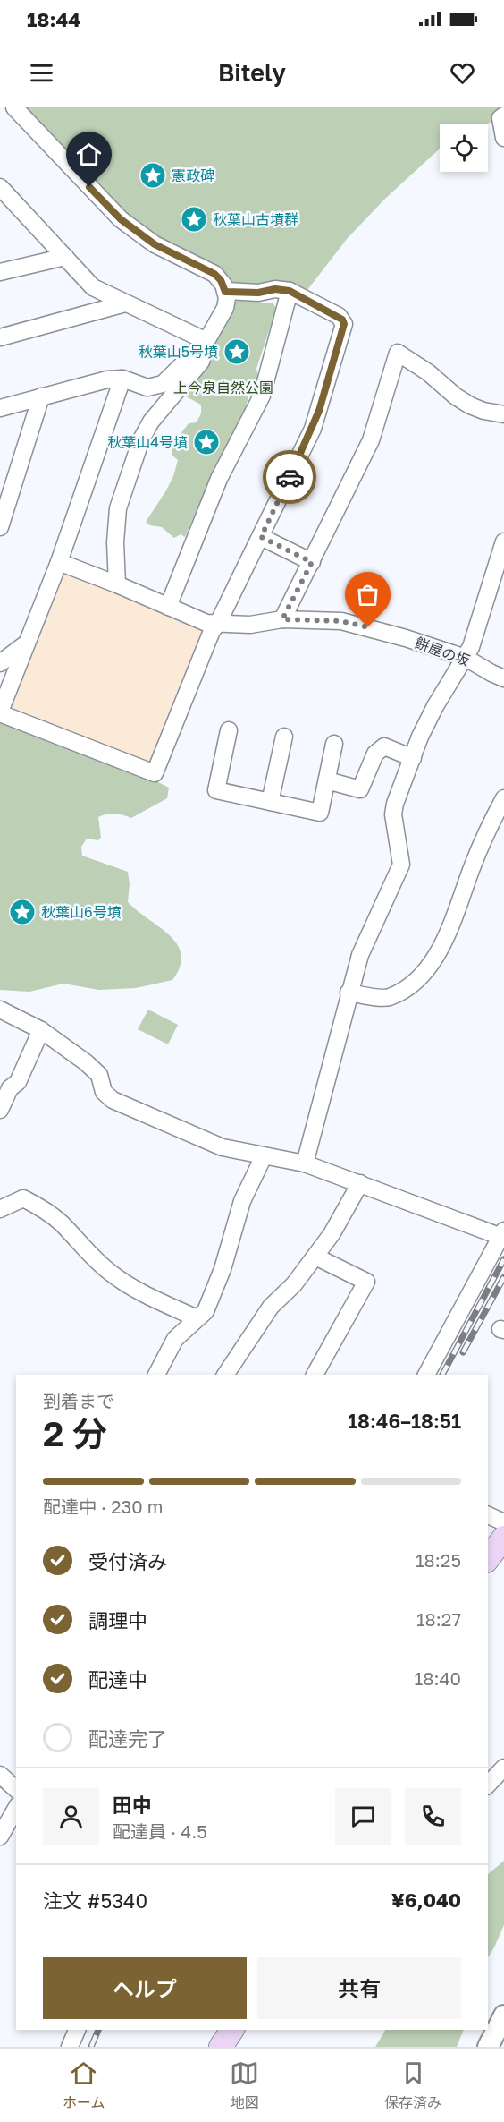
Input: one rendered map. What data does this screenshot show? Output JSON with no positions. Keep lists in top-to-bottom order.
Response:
{
  "streets": {
    "street": ["餅屋の坂"]
  },
  "parks": ["上今泉自然公園"],
  "places": {
    "place": [
      "憲政碑",
      "秋葉山古墳群",
      "秋葉山5号墳",
      "秋葉山4号墳",
      "秋葉山6号墳"
    ]
  },
  "page": {
    "status": "18:44",
    "header": "Bitely",
    "heading": ["2 分", "到着まで", "18:46–18:51"],
    "panel": [
      "田中",
      "配達員 · 4.5",
      "注文 #5340",
      "¥6,040"
    ],
    "bar": "配達中 · 230 m",
    "list": [
      ["受付済み", "18:25"],
      ["調理中", "18:27"],
      ["配達中", "18:40"],
      "配達完了"
    ],
    "buttons": ["ヘルプ", "共有"],
    "tabs": ["ホーム", "地図", "保存済み"]
  }
}
